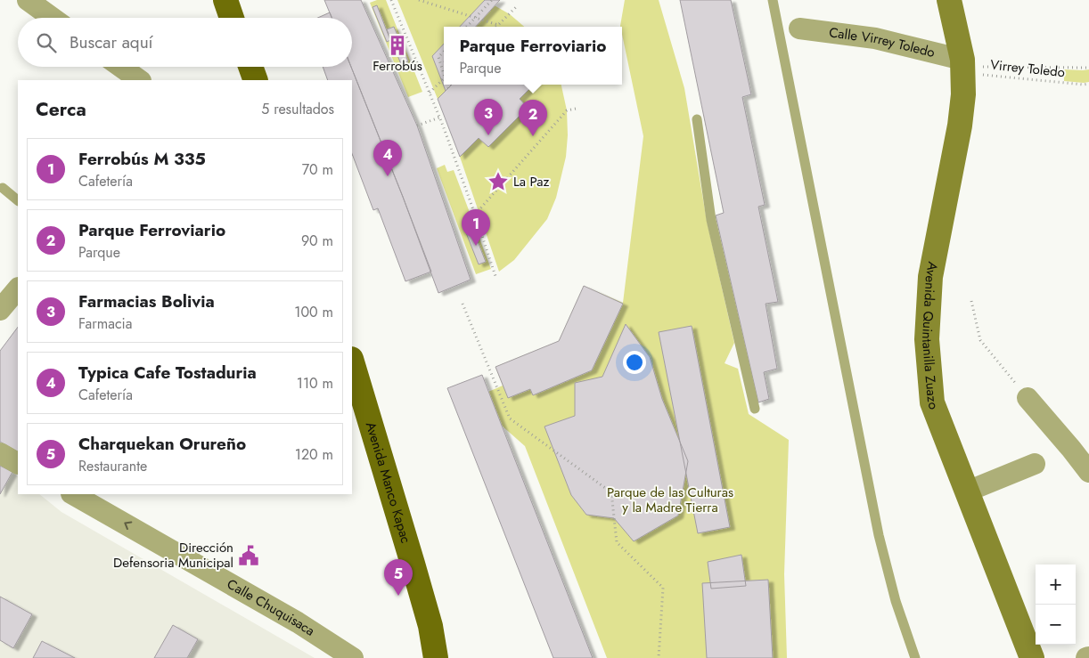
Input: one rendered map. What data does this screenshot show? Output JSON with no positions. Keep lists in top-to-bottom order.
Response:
{
  "streets": {
    "main road": ["Avenida Quintanilla Zuazo", "Avenida Manco Kapac"],
    "street": ["Calle Virrey Toledo", "Calle Chuquisaca"],
    "path": ["Virrey Toledo"]
  },
  "crossings": [
    ["Calle Virrey Toledo", "Virrey Toledo"],
    ["Calle Virrey Toledo", "Avenida Quintanilla Zuazo"],
    ["Virrey Toledo", "Avenida Quintanilla Zuazo"]
  ],
  "one_way": ["Calle Chuquisaca"],
  "parks": ["Parque de las Culturas y la Madre Tierra"],
  "places": {
    "building": ["Ferrobús"],
    "place": ["La Paz"],
    "public building": ["Dirección Defensoria Municipal"]
  },
  "page": {
    "search": "Buscar aquí",
    "popup": ["Parque Ferroviario", "Parque"],
    "heading": ["Cerca", "5 resultados"],
    "pins": [
      "3",
      "2",
      "4",
      "1",
      "5"
    ],
    "list": [
      {
        "mark": "1",
        "name": "Ferrobús M 335",
        "note": "Cafetería",
        "value": "70 m"
      },
      {
        "mark": "2",
        "name": "Parque Ferroviario",
        "note": "Parque",
        "value": "90 m"
      },
      {
        "mark": "3",
        "name": "Farmacias Bolivia",
        "note": "Farmacia",
        "value": "100 m"
      },
      {
        "mark": "4",
        "name": "Typica Cafe Tostaduria",
        "note": "Cafetería",
        "value": "110 m"
      },
      {
        "mark": "5",
        "name": "Charquekan Orureño",
        "note": "Restaurante",
        "value": "120 m"
      }
    ],
    "map_buttons": ["+", "−"]
  }
}
